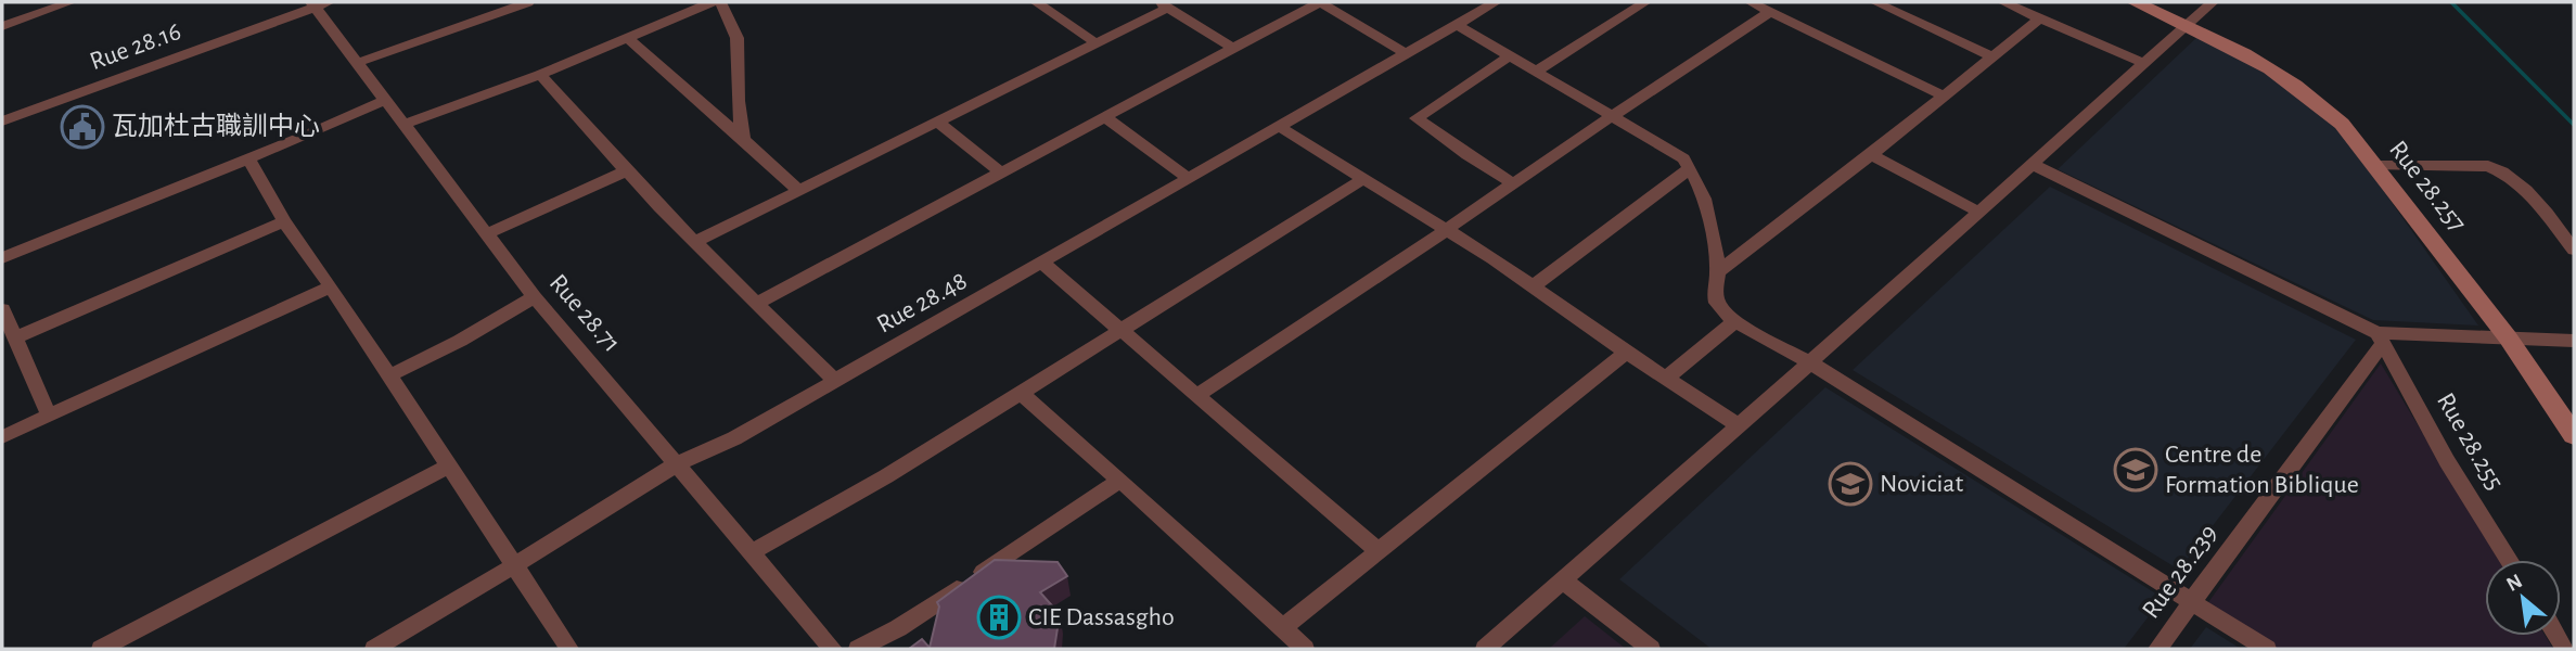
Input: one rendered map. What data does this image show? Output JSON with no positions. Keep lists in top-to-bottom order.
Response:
{
  "streets": {
    "street": [
      "Rue 28.16",
      "Rue 28.257",
      "Rue 28.48",
      "Rue 28.71",
      "Rue 28.255",
      "Rue 28.239"
    ]
  },
  "crossings": [
    ["Rue 28.16", "Rue 28.71"],
    ["Rue 28.48", "Rue 28.71"],
    ["Rue 28.255", "Rue 28.239"]
  ],
  "places": {
    "public building": ["瓦加杜古職訓中心"],
    "school or university": ["Centre de Formation Biblique", "Noviciat"],
    "building": ["CIE Dassasgho"]
  },
  "north": "top left"
}
